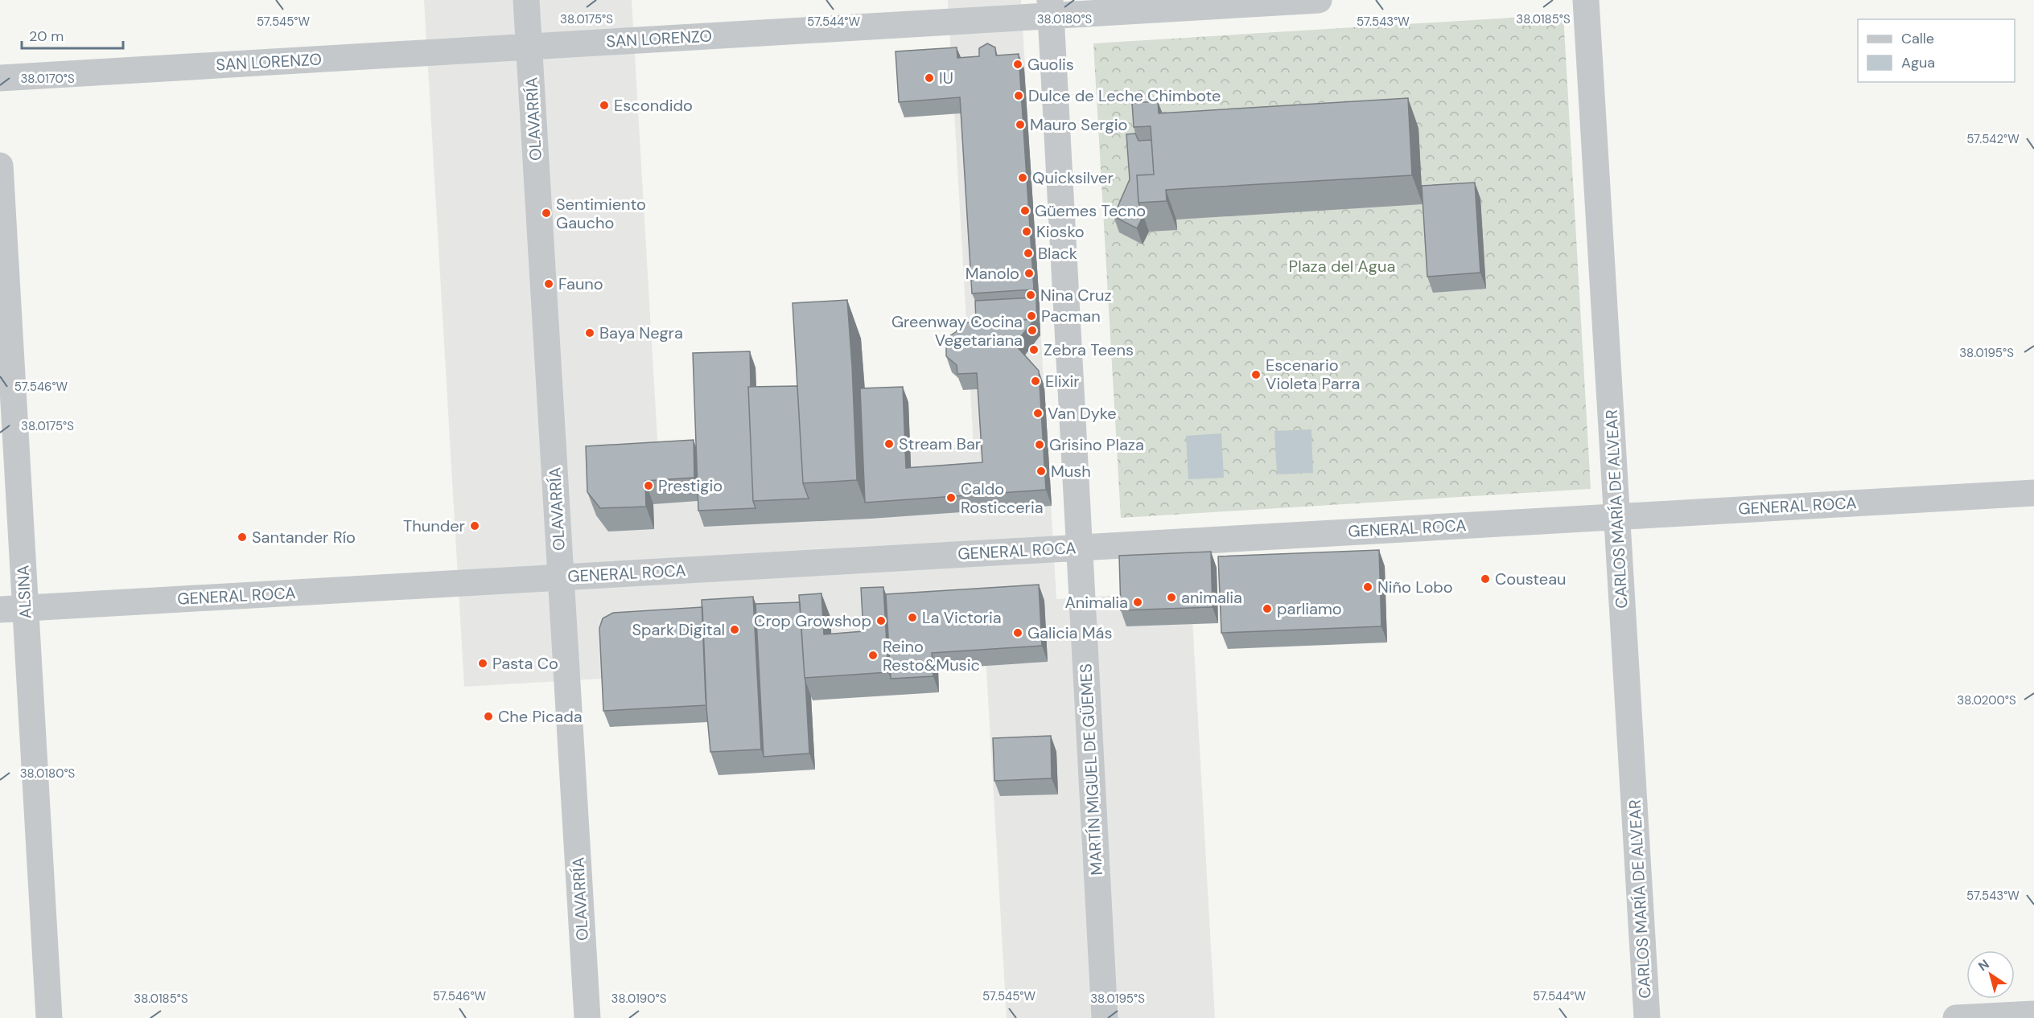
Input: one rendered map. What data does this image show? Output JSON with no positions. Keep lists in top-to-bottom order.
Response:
{
  "streets": {
    "street": [
      "SAN LORENZO",
      "OLAVARRÍA",
      "GENERAL ROCA",
      "CARLOS MARÍA DE ALVEAR",
      "ALSINA",
      "MARTÍN MIGUEL DE GÜEMES"
    ]
  },
  "crossings": [
    ["SAN LORENZO", "OLAVARRÍA"],
    ["SAN LORENZO", "MARTÍN MIGUEL DE GÜEMES"],
    ["OLAVARRÍA", "GENERAL ROCA"],
    ["GENERAL ROCA", "CARLOS MARÍA DE ALVEAR"],
    ["GENERAL ROCA", "ALSINA"],
    ["GENERAL ROCA", "MARTÍN MIGUEL DE GÜEMES"]
  ],
  "parks": ["Plaza del Agua"],
  "places": [
    "Guolis",
    "IU",
    "Dulce de Leche Chimbote",
    "Escondido",
    "Mauro Sergio",
    "Quicksilver",
    "Güemes Tecno",
    "Sentimiento Gaucho",
    "Kiosko",
    "Black",
    "Manolo",
    "Fauno",
    "Nina Cruz",
    "Pacman",
    "Greenway Cocina Vegetariana",
    "Baya Negra",
    "Zebra Teens",
    "Escenario Violeta Parra",
    "Elixir",
    "Van Dyke",
    "Stream Bar",
    "Grisino Plaza",
    "Mush",
    "Prestigio",
    "Caldo Rosticceria",
    "Thunder",
    "Santander Río",
    "Cousteau",
    "Niño Lobo",
    "animalia",
    "Animalia",
    "parliamo",
    "La Victoria",
    "Crop Growshop",
    "Spark Digital",
    "Galicia Más",
    "Reino Resto&Music",
    "Pasta Co",
    "Che Picada"
  ],
  "legend": ["Calle", "Agua"],
  "scale_bar": "20 m",
  "north": "top left",
  "coordinates": [
    "38.0175°S",
    "38.0180°S",
    "38.0185°S",
    "57.545°W",
    "57.544°W",
    "57.543°W",
    "38.0170°S",
    "57.542°W",
    "38.0195°S",
    "57.546°W",
    "38.0200°S",
    "38.0190°S"
  ]
}
